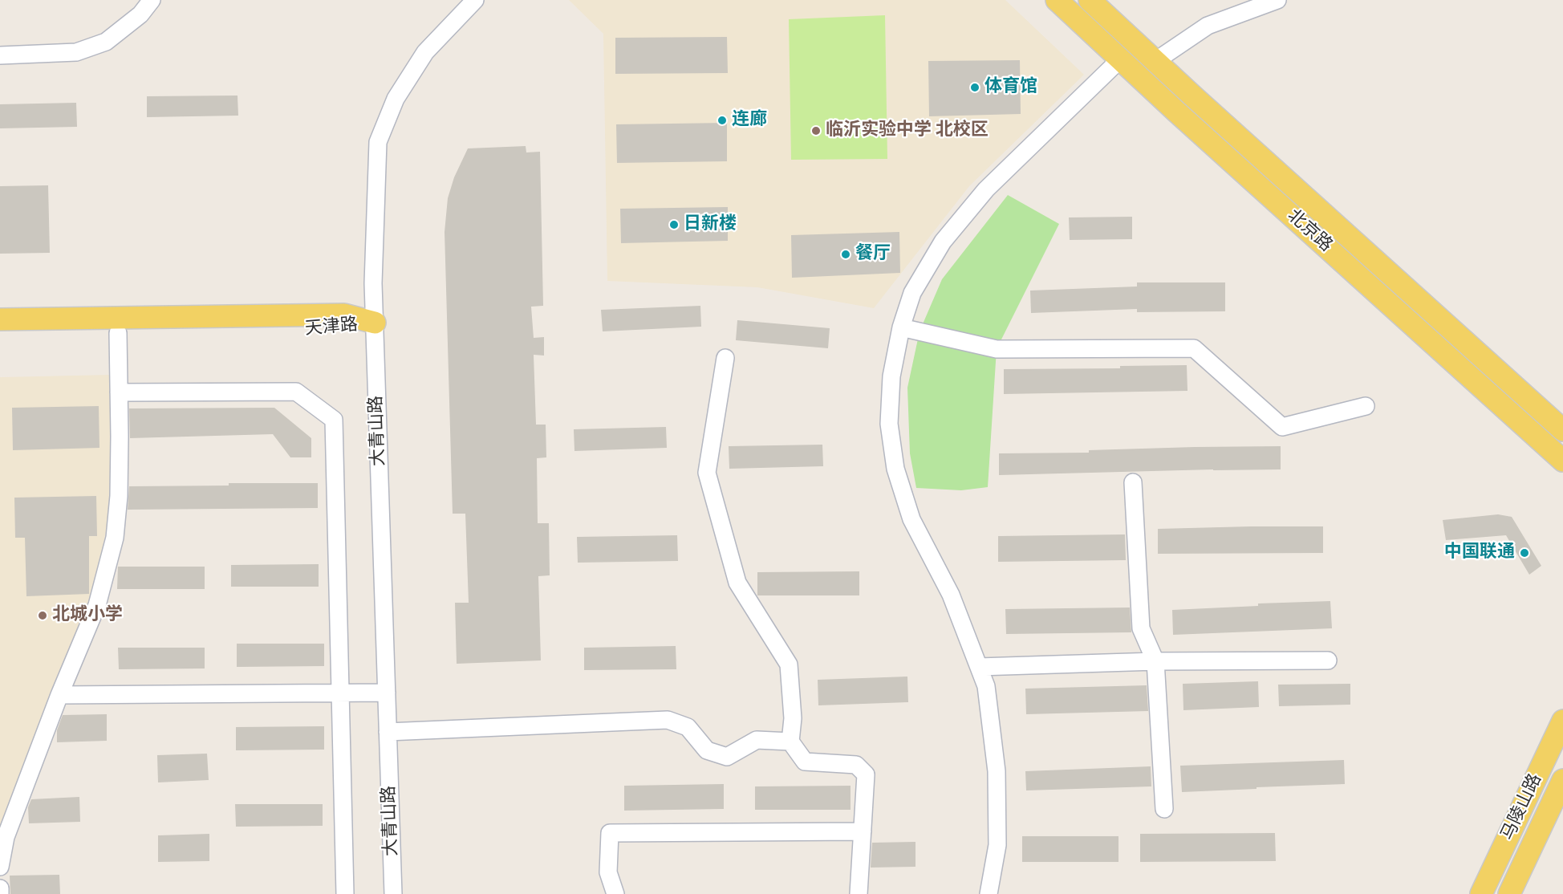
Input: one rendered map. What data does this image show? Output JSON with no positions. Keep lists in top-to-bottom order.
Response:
{
  "streets": {
    "main road": ["北京路", "天津路", "马陵山路"],
    "street": ["大青山路"]
  },
  "crossings": [
    ["天津路", "大青山路"]
  ],
  "places": [
    "体育馆",
    "连廊",
    "临沂实验中学 北校区",
    "日新楼",
    "餐厅",
    "中国联通",
    "北城小学"
  ]
}
